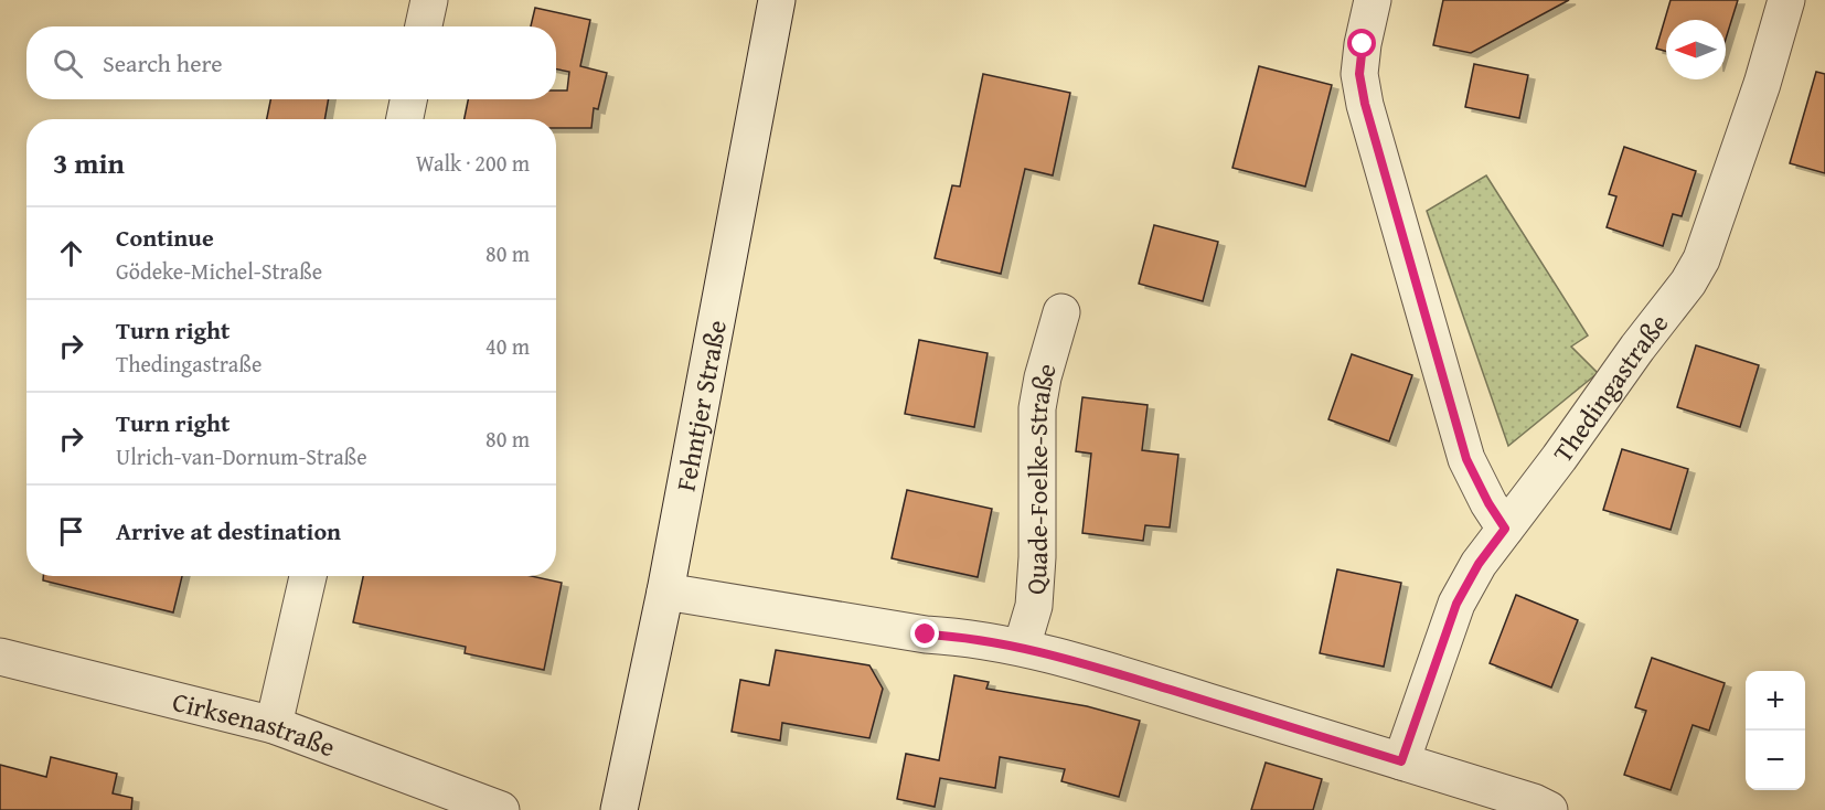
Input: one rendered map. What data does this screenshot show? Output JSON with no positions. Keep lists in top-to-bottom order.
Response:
{
  "streets": {
    "street": [
      "Thedingastraße",
      "Fehntjer Straße",
      "Quade-Foelke-Straße",
      "Cirksenastraße"
    ]
  },
  "north": "left",
  "page": {
    "search": "Search here",
    "heading": ["3 min", "Walk · 200 m"],
    "list": [
      ["Continue", "Gödeke-Michel-Straße", "80 m"],
      ["Turn right", "Thedingastraße", "40 m"],
      ["Turn right", "Ulrich-van-Dornum-Straße", "80 m"],
      "Arrive at destination"
    ],
    "map_buttons": ["+", "−"]
  }
}
